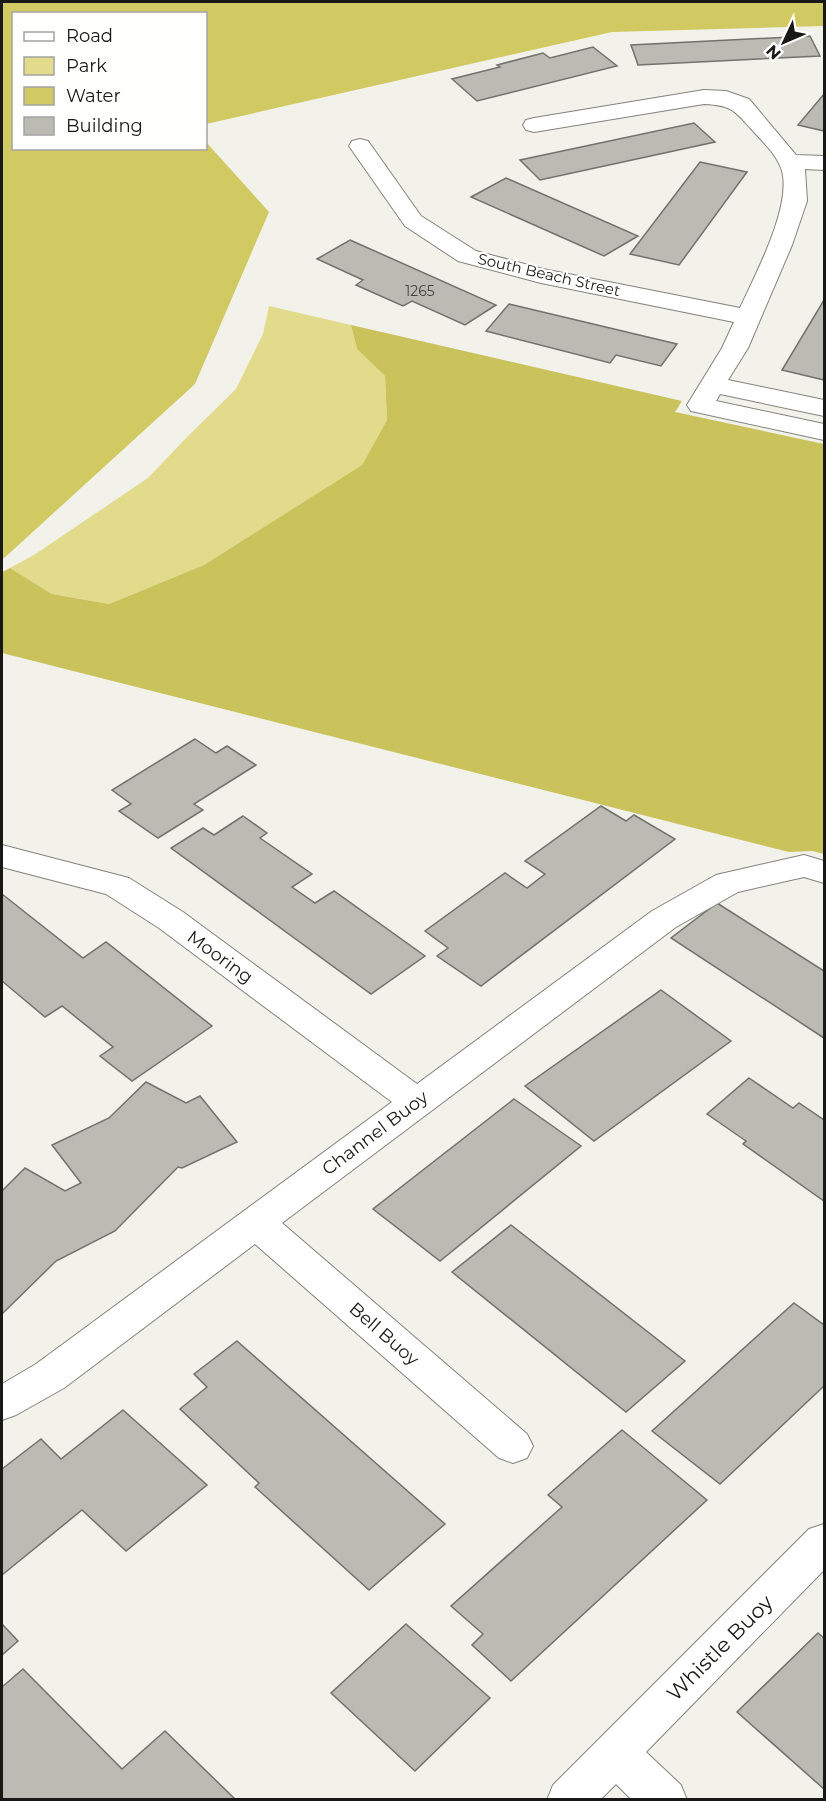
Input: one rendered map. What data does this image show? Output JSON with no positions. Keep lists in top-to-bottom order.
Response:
{
  "streets": {
    "street": [
      "South Beach Street",
      "Mooring",
      "Channel Buoy",
      "Bell Buoy",
      "Whistle Buoy"
    ]
  },
  "crossings": [
    ["Mooring", "Channel Buoy"],
    ["Channel Buoy", "Bell Buoy"]
  ],
  "house_numbers": ["1265"],
  "legend": [
    "Road",
    "Park",
    "Water",
    "Building"
  ],
  "north": "bottom left"
}
